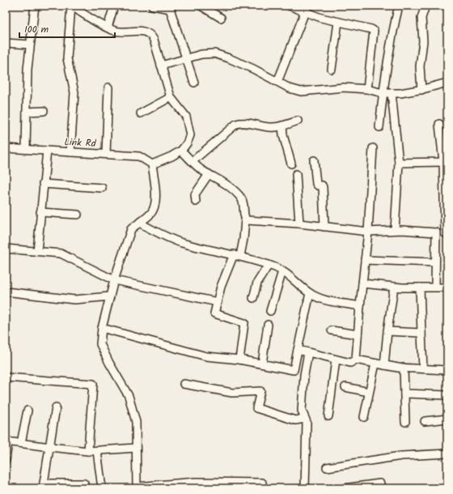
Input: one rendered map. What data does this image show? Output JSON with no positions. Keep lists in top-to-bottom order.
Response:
{
  "streets": {
    "street": ["Link Rd"]
  },
  "scale_bar": "100 m"
}
